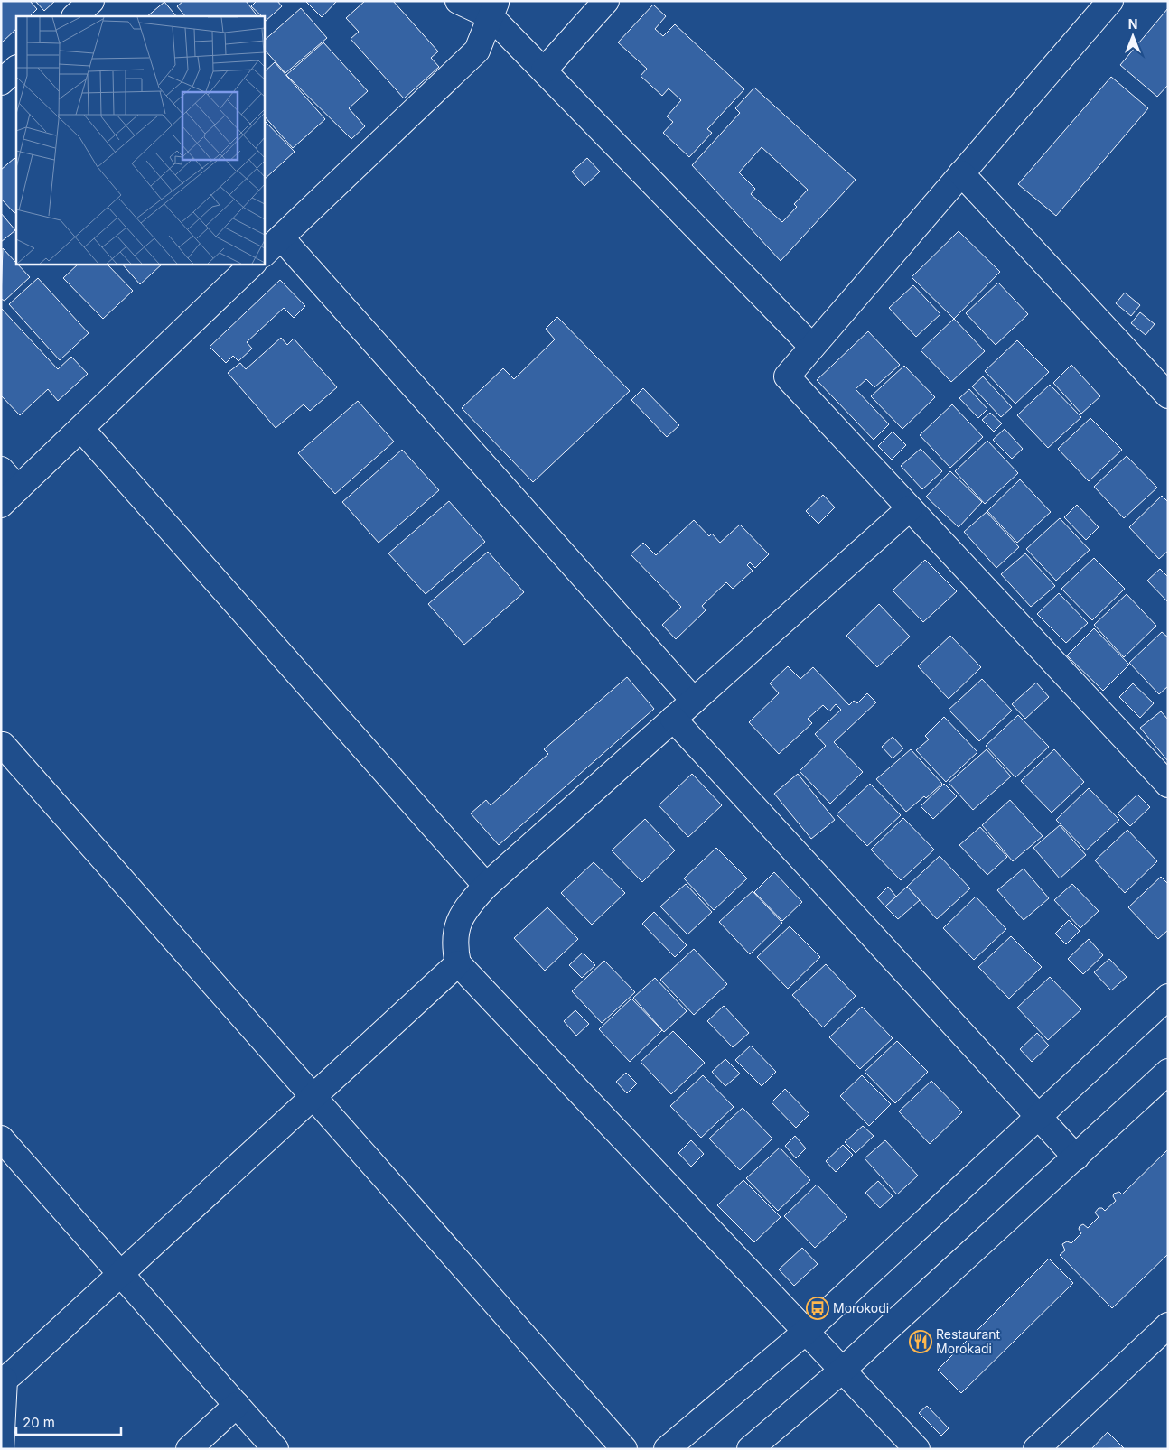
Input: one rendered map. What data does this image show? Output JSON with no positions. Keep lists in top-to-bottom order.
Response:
{
  "places": {
    "bus stop": ["Morokodi"],
    "restaurant": ["Restaurant Morokadi"]
  },
  "scale_bar": "20 m",
  "north": "top"
}
